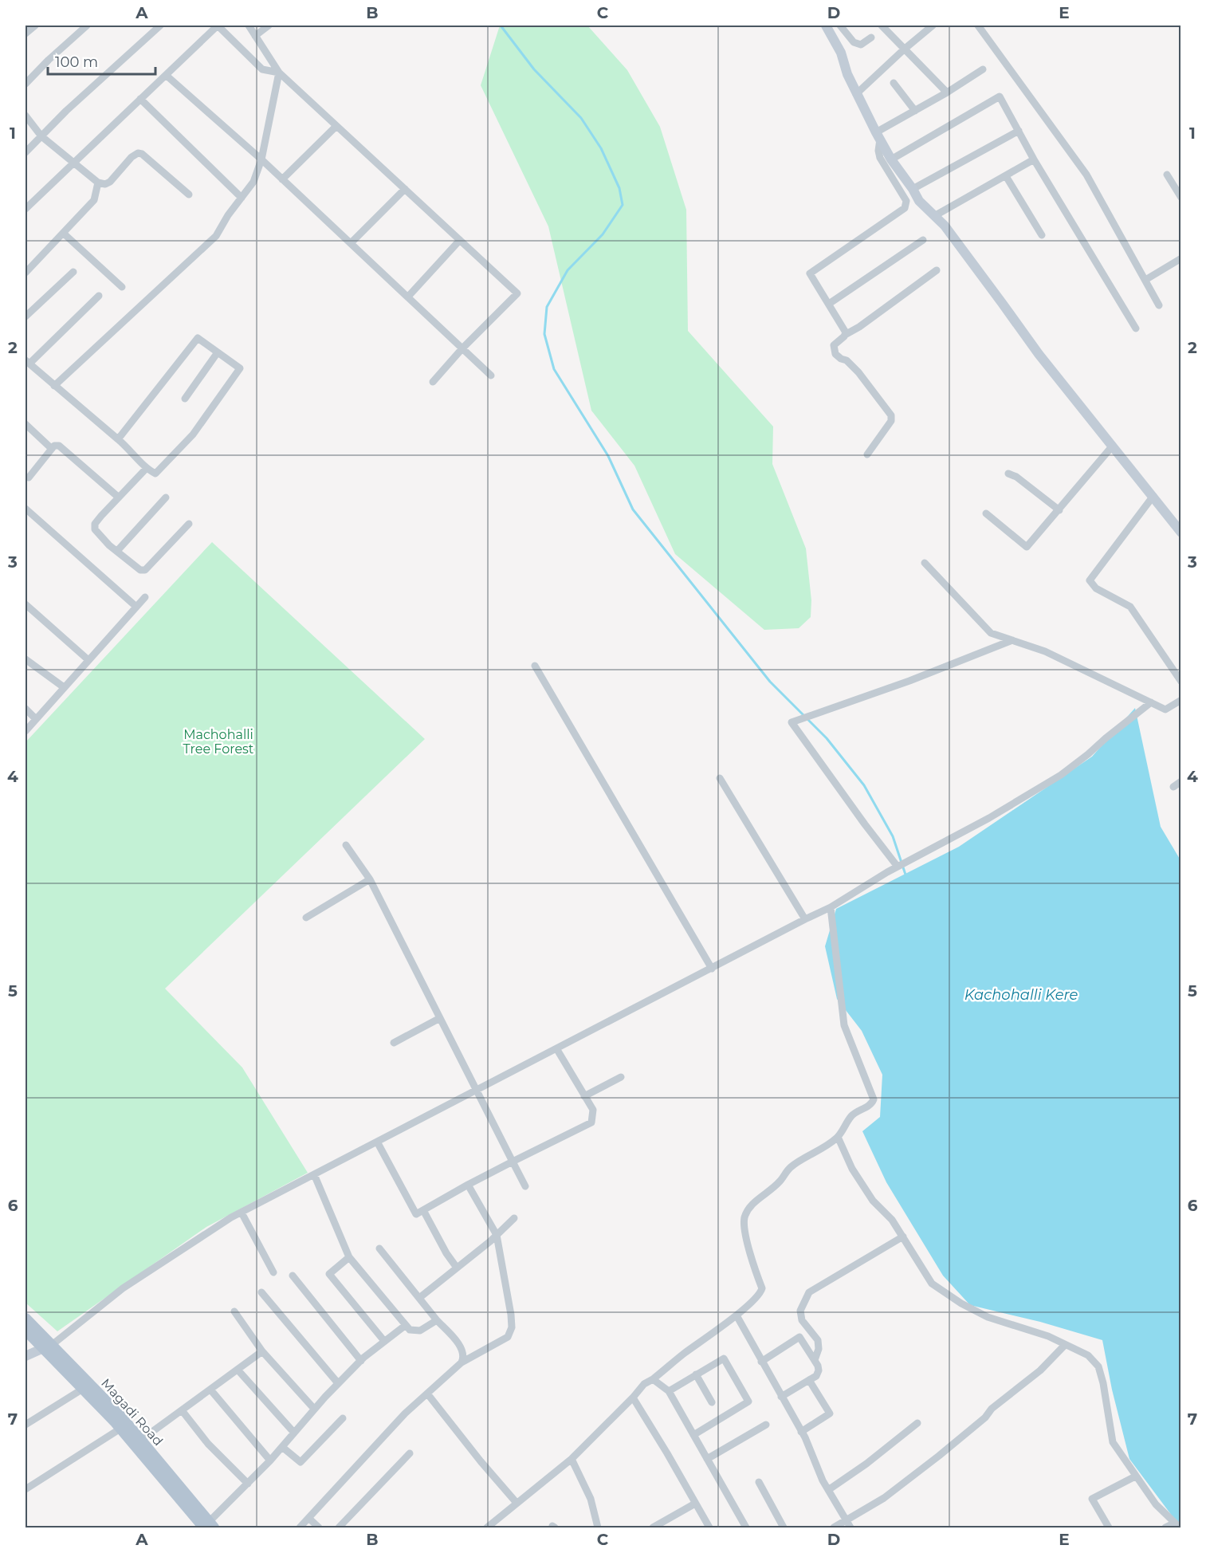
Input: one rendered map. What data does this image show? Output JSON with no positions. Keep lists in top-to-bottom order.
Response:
{
  "streets": {
    "main road": ["Magadi Road"]
  },
  "water": ["Kachohalli Kere"],
  "parks": ["Machohalli Tree Forest"],
  "scale_bar": "100 m",
  "grid": {
    "columns": [
      "A",
      "B",
      "C",
      "D",
      "E"
    ],
    "rows": [
      "1",
      "2",
      "3",
      "4",
      "5",
      "6",
      "7"
    ]
  }
}
